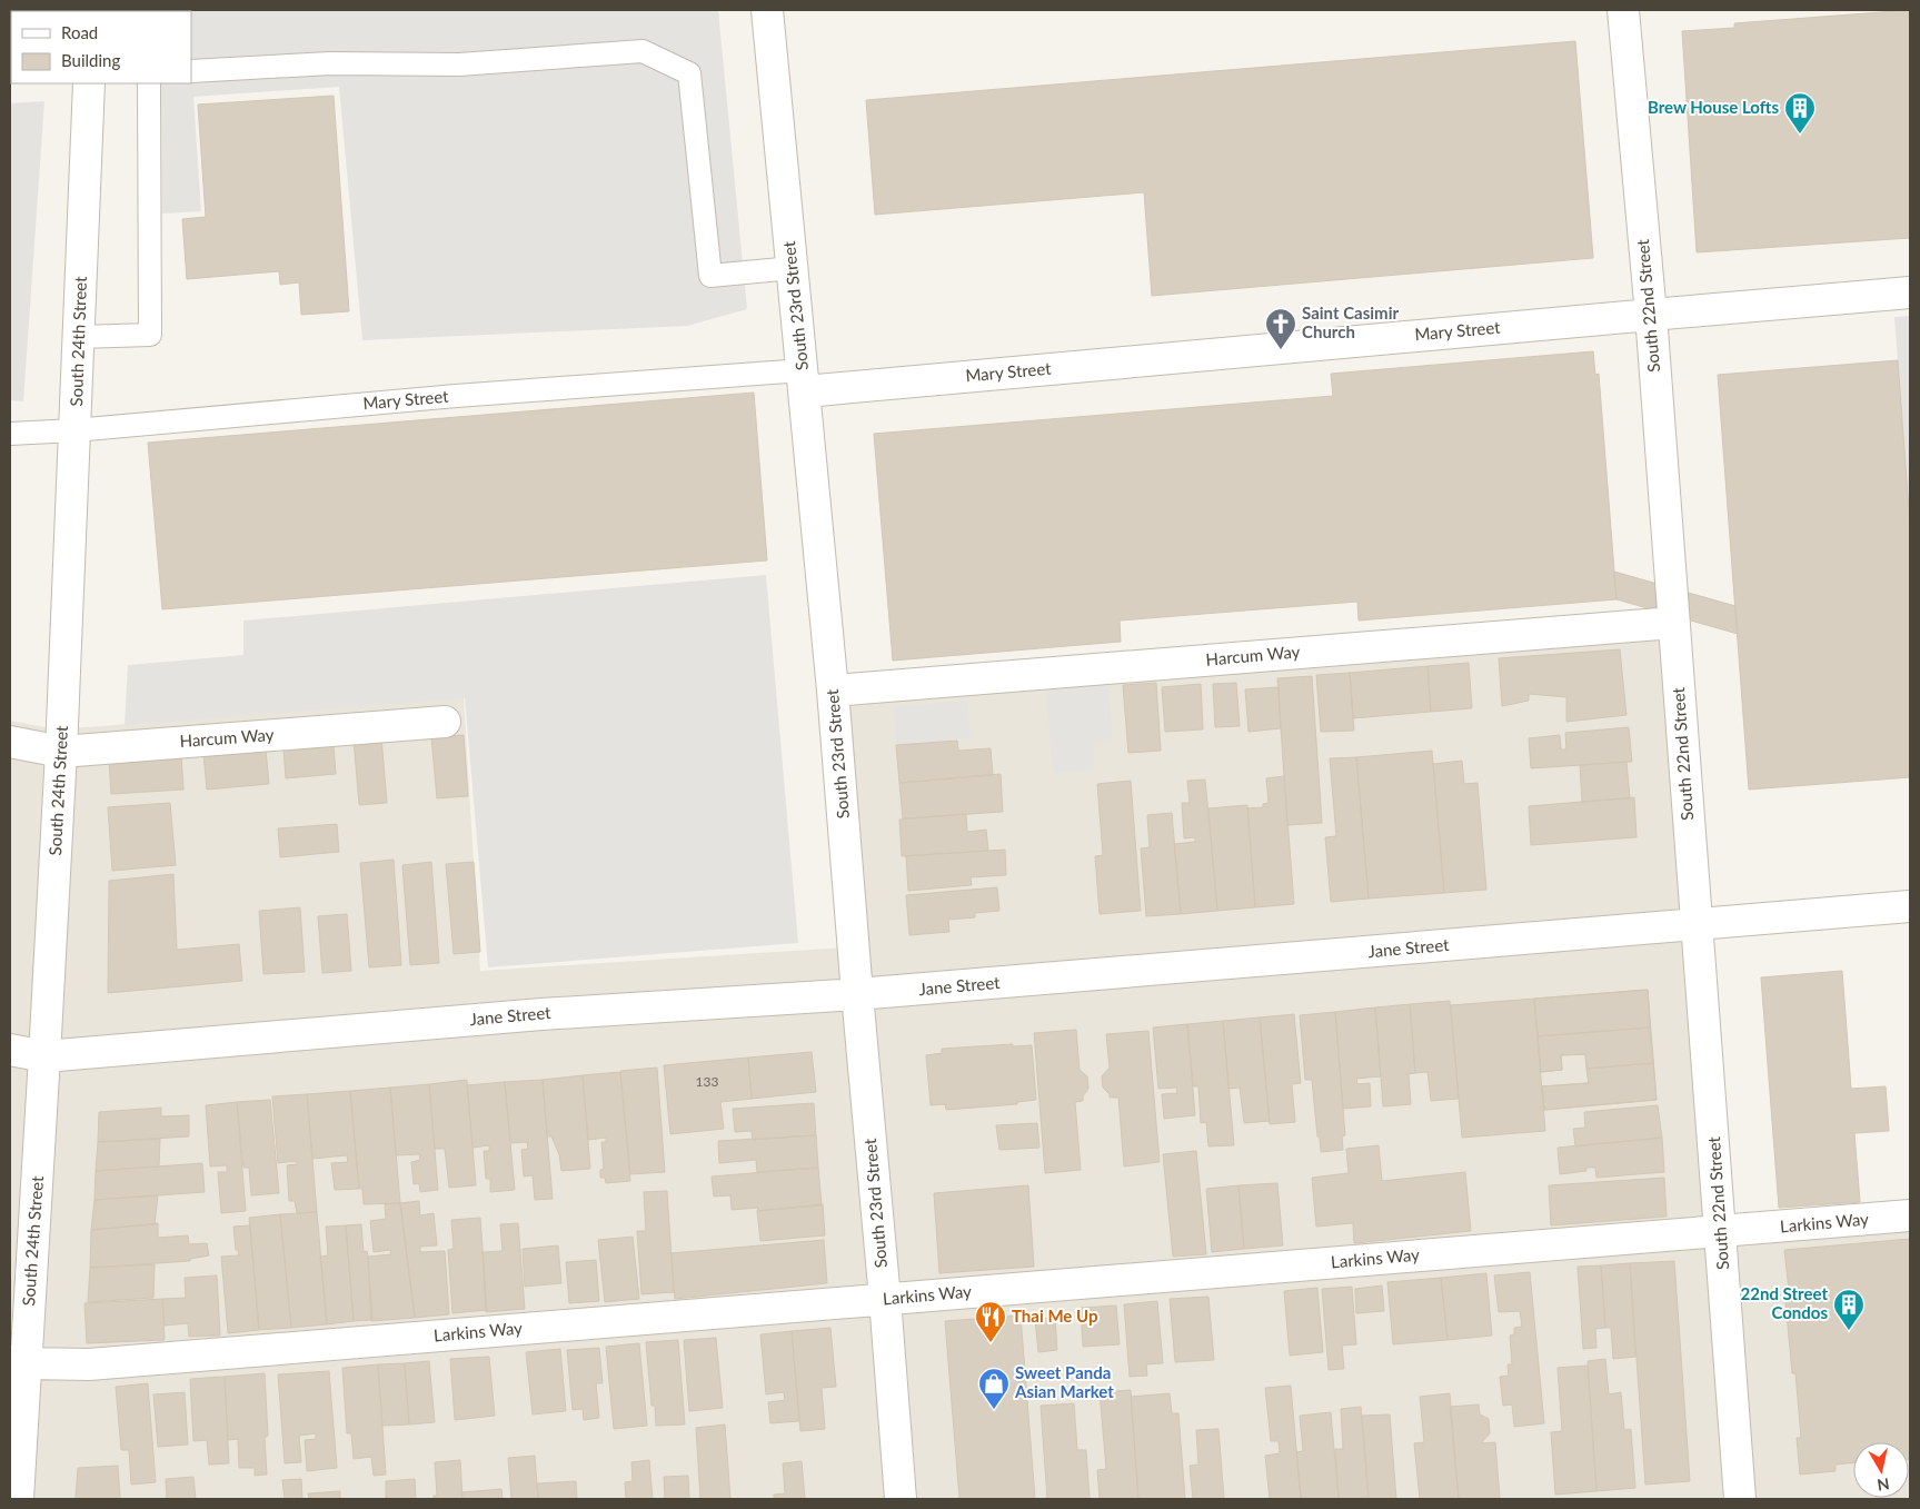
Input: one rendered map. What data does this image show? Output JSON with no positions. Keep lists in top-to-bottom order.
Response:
{
  "streets": {
    "street": [
      "South 23rd Street",
      "South 22nd Street",
      "Mary Street",
      "South 24th Street",
      "Harcum Way",
      "Jane Street",
      "Larkins Way"
    ]
  },
  "crossings": [
    ["South 23rd Street", "Mary Street"],
    ["South 23rd Street", "Harcum Way"],
    ["South 23rd Street", "Jane Street"],
    ["South 23rd Street", "Larkins Way"],
    ["South 22nd Street", "Mary Street"],
    ["South 22nd Street", "Harcum Way"],
    ["South 22nd Street", "Jane Street"],
    ["South 22nd Street", "Larkins Way"],
    ["Mary Street", "South 24th Street"],
    ["South 24th Street", "Harcum Way"],
    ["South 24th Street", "Jane Street"],
    ["South 24th Street", "Larkins Way"]
  ],
  "places": {
    "building": ["Brew House Lofts", "22nd Street Condos"],
    "church": ["Saint Casimir Church"],
    "restaurant": ["Thai Me Up"],
    "shop": ["Sweet Panda Asian Market"]
  },
  "house_numbers": ["133"],
  "legend": ["Road", "Building"],
  "north": "bottom"
}
